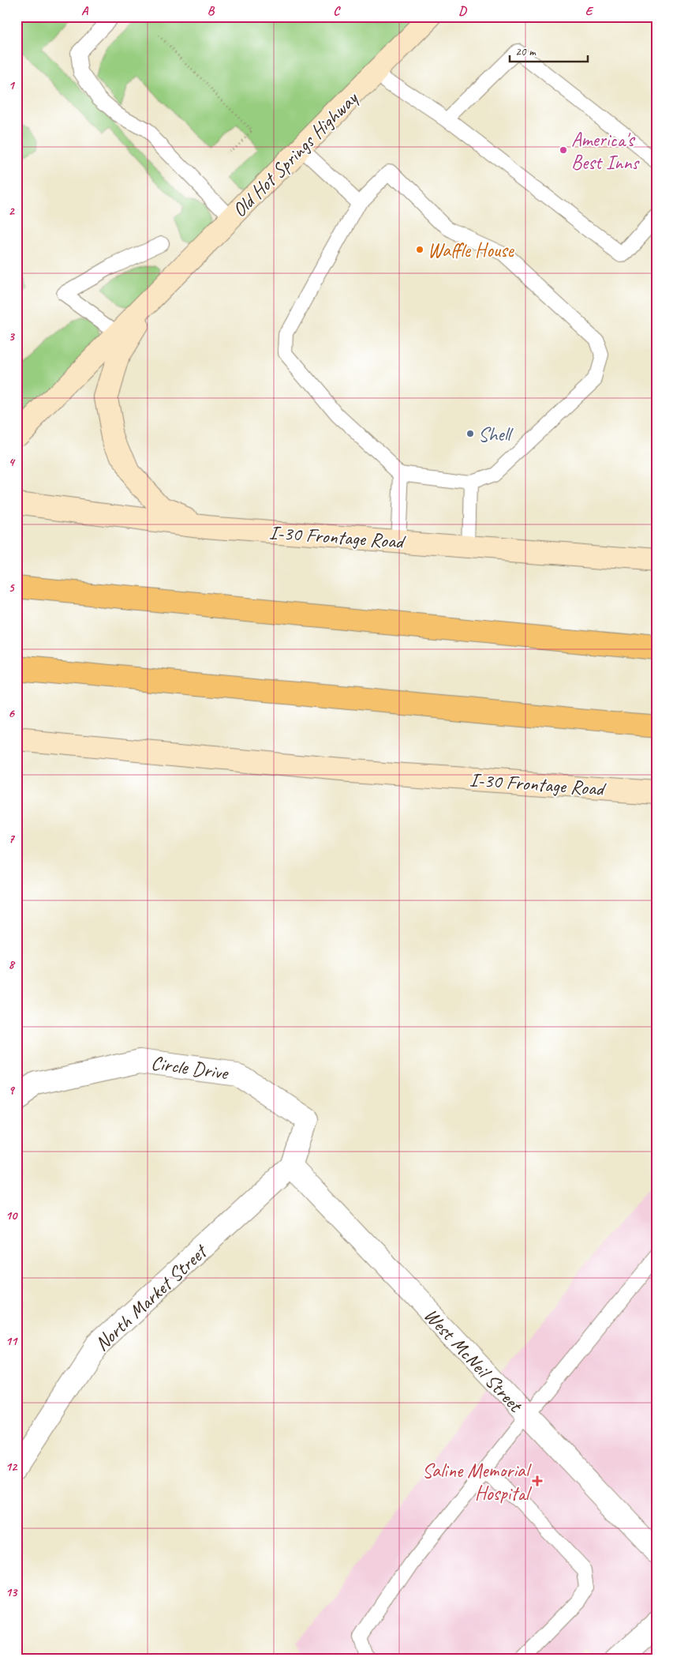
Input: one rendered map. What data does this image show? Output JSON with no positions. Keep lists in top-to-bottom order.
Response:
{
  "streets": {
    "main road": ["Old Hot Springs Highway", "I-30 Frontage Road"],
    "street": ["Circle Drive", "North Market Street", "West McNeil Street"]
  },
  "crossings": [
    ["Old Hot Springs Highway", "I-30 Frontage Road"],
    ["Circle Drive", "North Market Street"],
    ["Circle Drive", "West McNeil Street"],
    ["North Market Street", "West McNeil Street"]
  ],
  "places": {
    "other": ["America's Best Inns", "Waffle House", "Shell"],
    "health": ["Saline Memorial Hospital"]
  },
  "scale_bar": "20 m",
  "grid": {
    "columns": [
      "A",
      "B",
      "C",
      "D",
      "E"
    ],
    "rows": [
      "1",
      "2",
      "3",
      "4",
      "5",
      "6",
      "7",
      "8",
      "9",
      "10",
      "11",
      "12",
      "13"
    ]
  }
}
